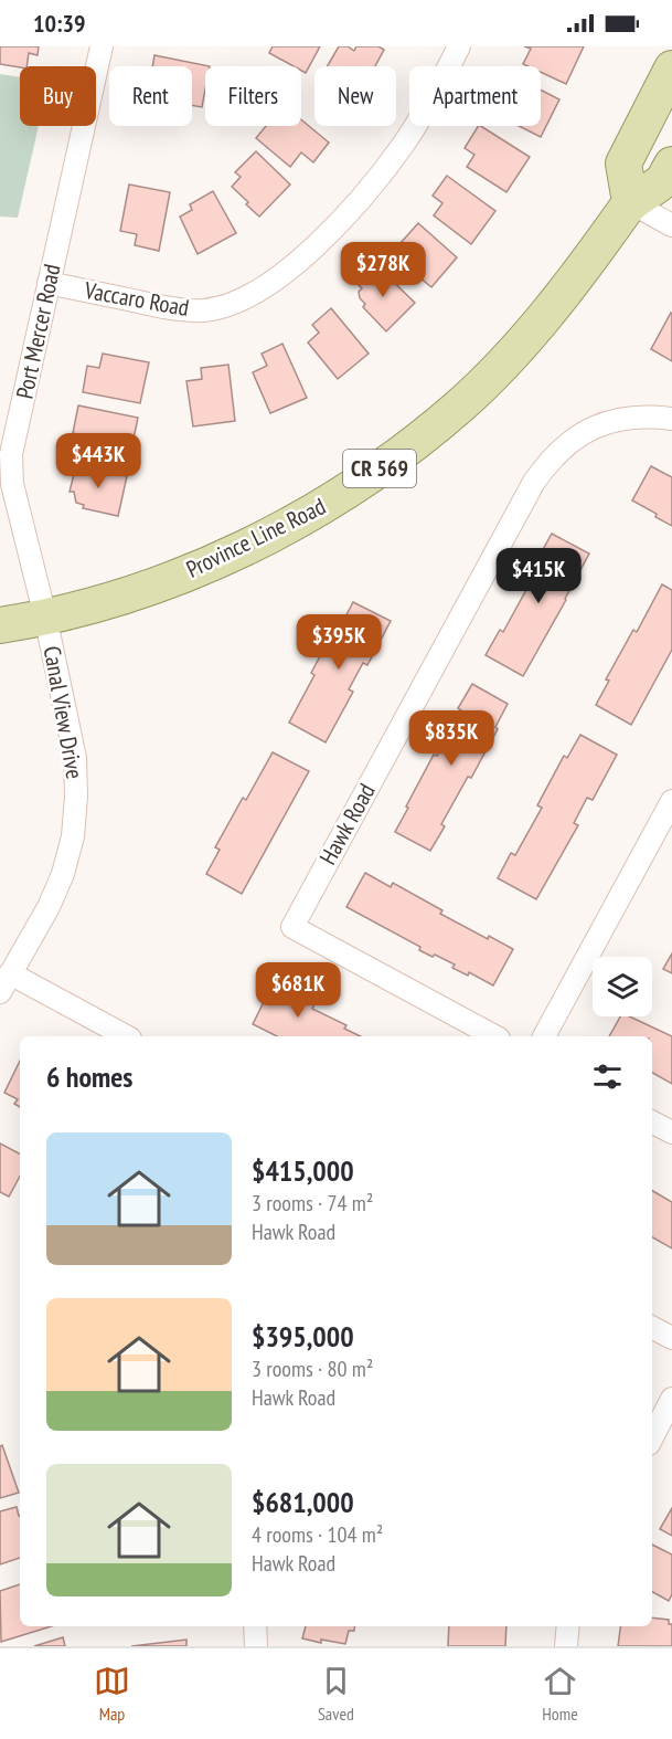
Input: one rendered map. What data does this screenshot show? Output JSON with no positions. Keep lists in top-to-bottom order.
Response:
{
  "streets": {
    "main road": ["CR 569", "Province Line Road"],
    "street": [
      "Vaccaro Road",
      "Port Mercer Road",
      "Canal View Drive",
      "Hawk Road"
    ]
  },
  "crossings": [
    ["Vaccaro Road", "Port Mercer Road"],
    ["Port Mercer Road", "Province Line Road"],
    ["Port Mercer Road", "Canal View Drive"],
    ["Province Line Road", "Canal View Drive"]
  ],
  "page": {
    "status": "10:39",
    "chip": [
      "Buy",
      "Rent",
      "Filters",
      "New",
      "Apartment"
    ],
    "price": [
      "$278K",
      "$443K",
      "$415K",
      "$395K",
      "$835K",
      "$681K"
    ],
    "heading": "6 homes",
    "list": [
      {
        "name": "$415,000",
        "note": "3 rooms · 74 m² · Hawk Road"
      },
      {
        "name": "$395,000",
        "note": "3 rooms · 80 m² · Hawk Road"
      },
      {
        "name": "$681,000",
        "note": "4 rooms · 104 m² · Hawk Road"
      }
    ],
    "tabs": ["Map", "Saved", "Home"]
  }
}
